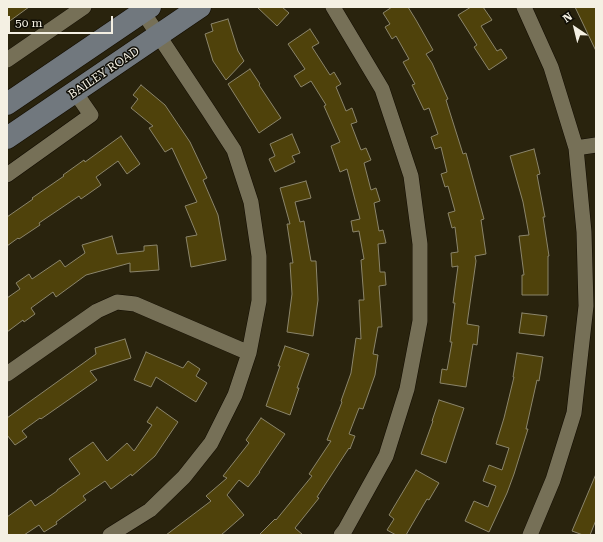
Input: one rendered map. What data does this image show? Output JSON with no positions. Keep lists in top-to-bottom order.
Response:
{
  "streets": {
    "street": ["BAILEY ROAD"]
  },
  "scale_bar": "50 m",
  "north": "top left"
}
